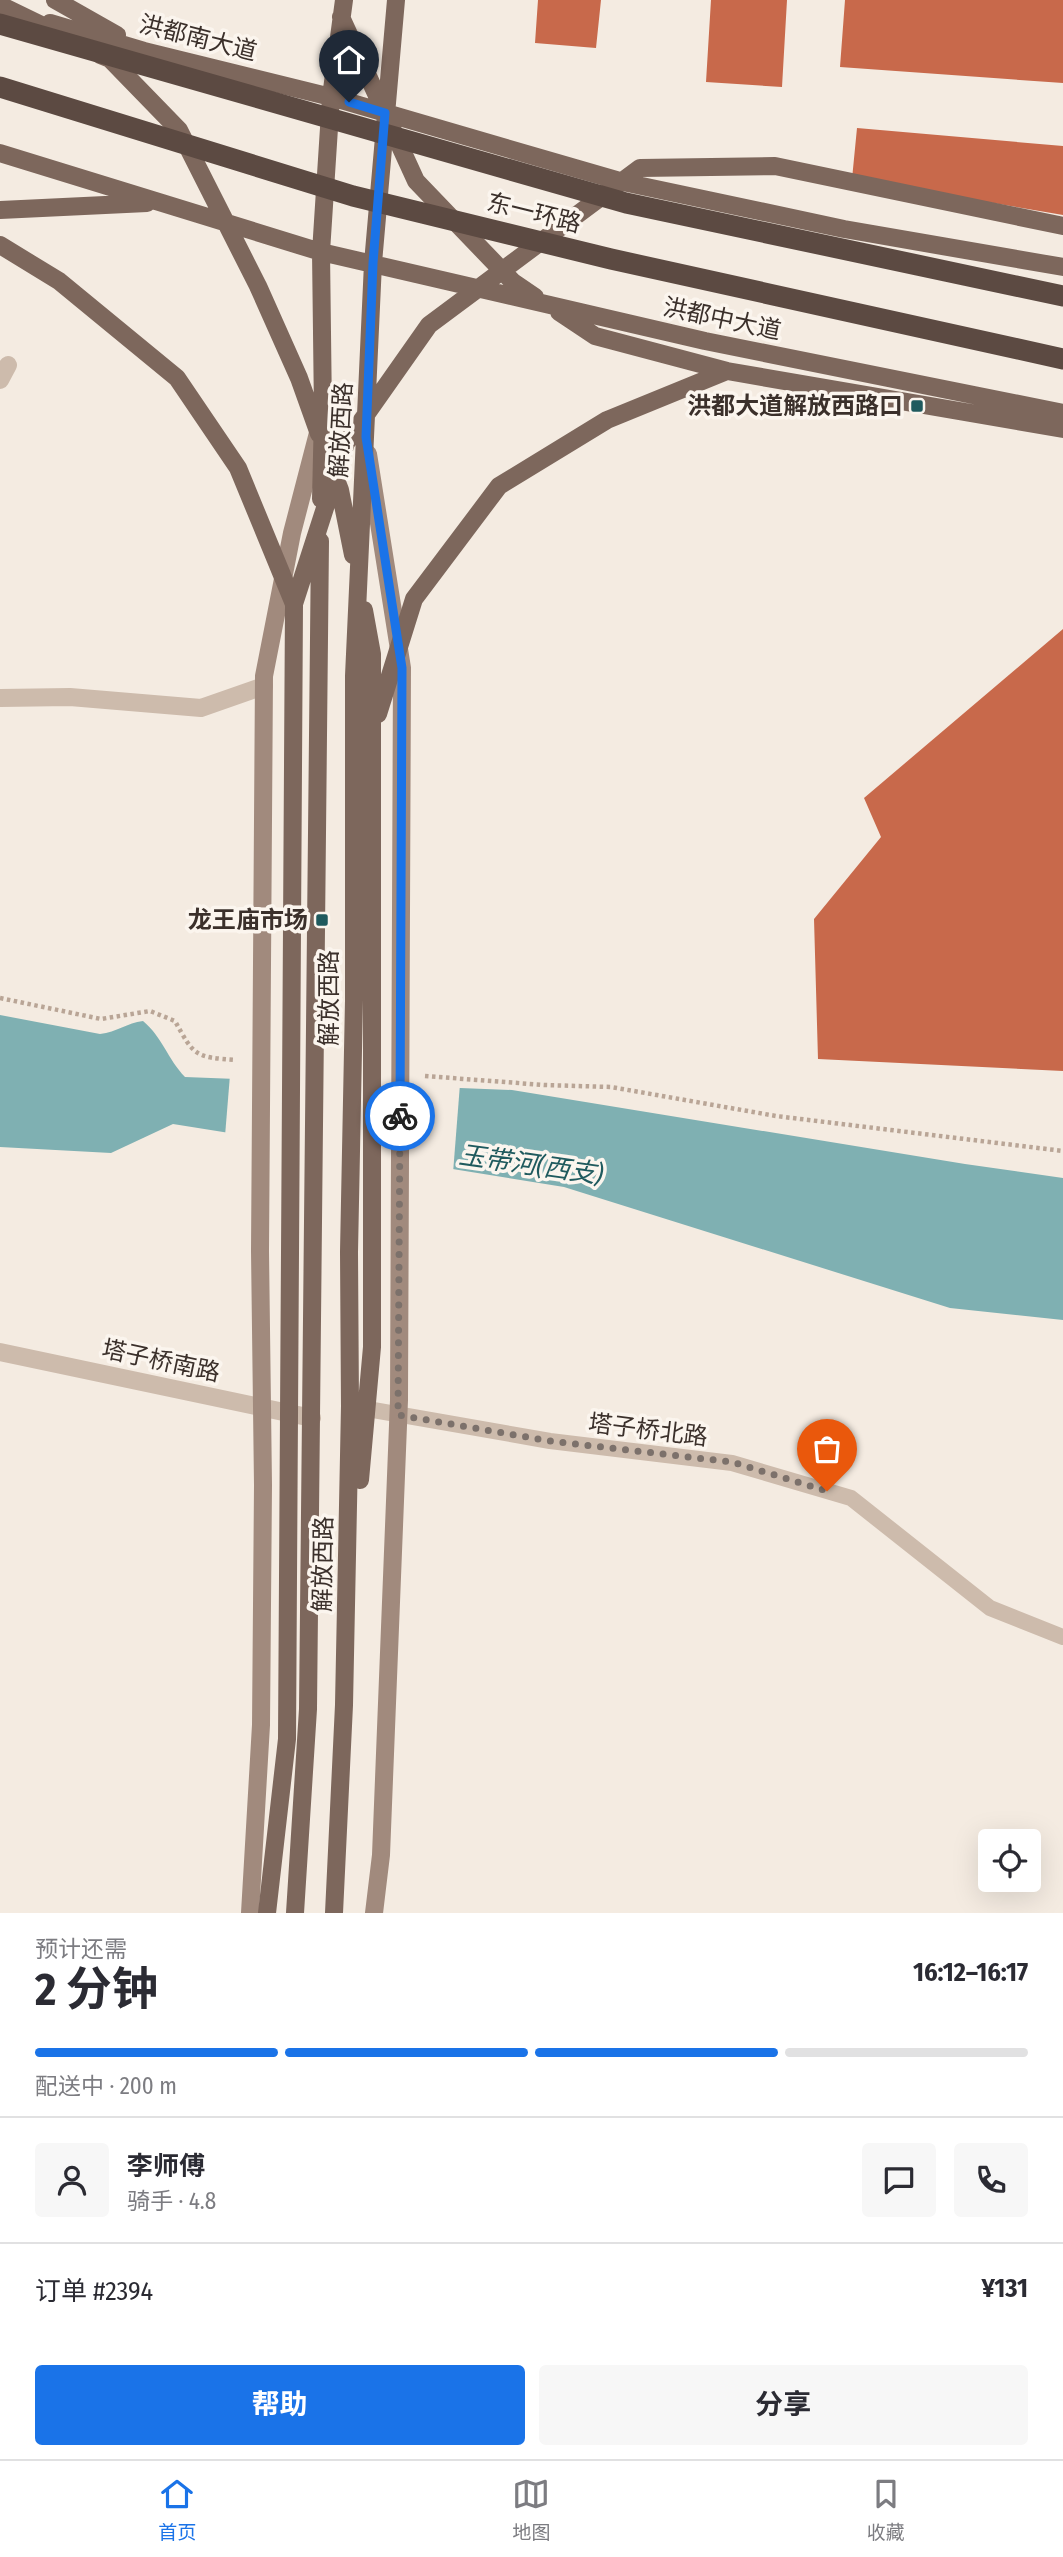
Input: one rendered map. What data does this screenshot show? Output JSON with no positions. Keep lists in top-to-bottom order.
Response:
{
  "streets": {
    "highway": ["东一环路"],
    "main road": ["洪都南大道", "洪都中大道", "解放西路"],
    "street": ["塔子桥南路"],
    "lane": ["塔子桥北路"]
  },
  "crossings": [
    ["洪都南大道", "解放西路"],
    ["洪都中大道", "解放西路"],
    ["解放西路", "塔子桥南路"],
    ["解放西路", "塔子桥北路"]
  ],
  "water": ["玉带河(西支)"],
  "places": {
    "transit": ["洪都大道解放西路口", "龙王庙市场"]
  },
  "page": {
    "heading": ["2 分钟", "预计还需", "16:12–16:17"],
    "panel": [
      "李师傅",
      "骑手 · 4.8",
      "订单 #2394",
      "¥131"
    ],
    "bar": "配送中 · 200 m",
    "buttons": ["帮助", "分享"],
    "tabs": ["首页", "地图", "收藏"]
  }
}
